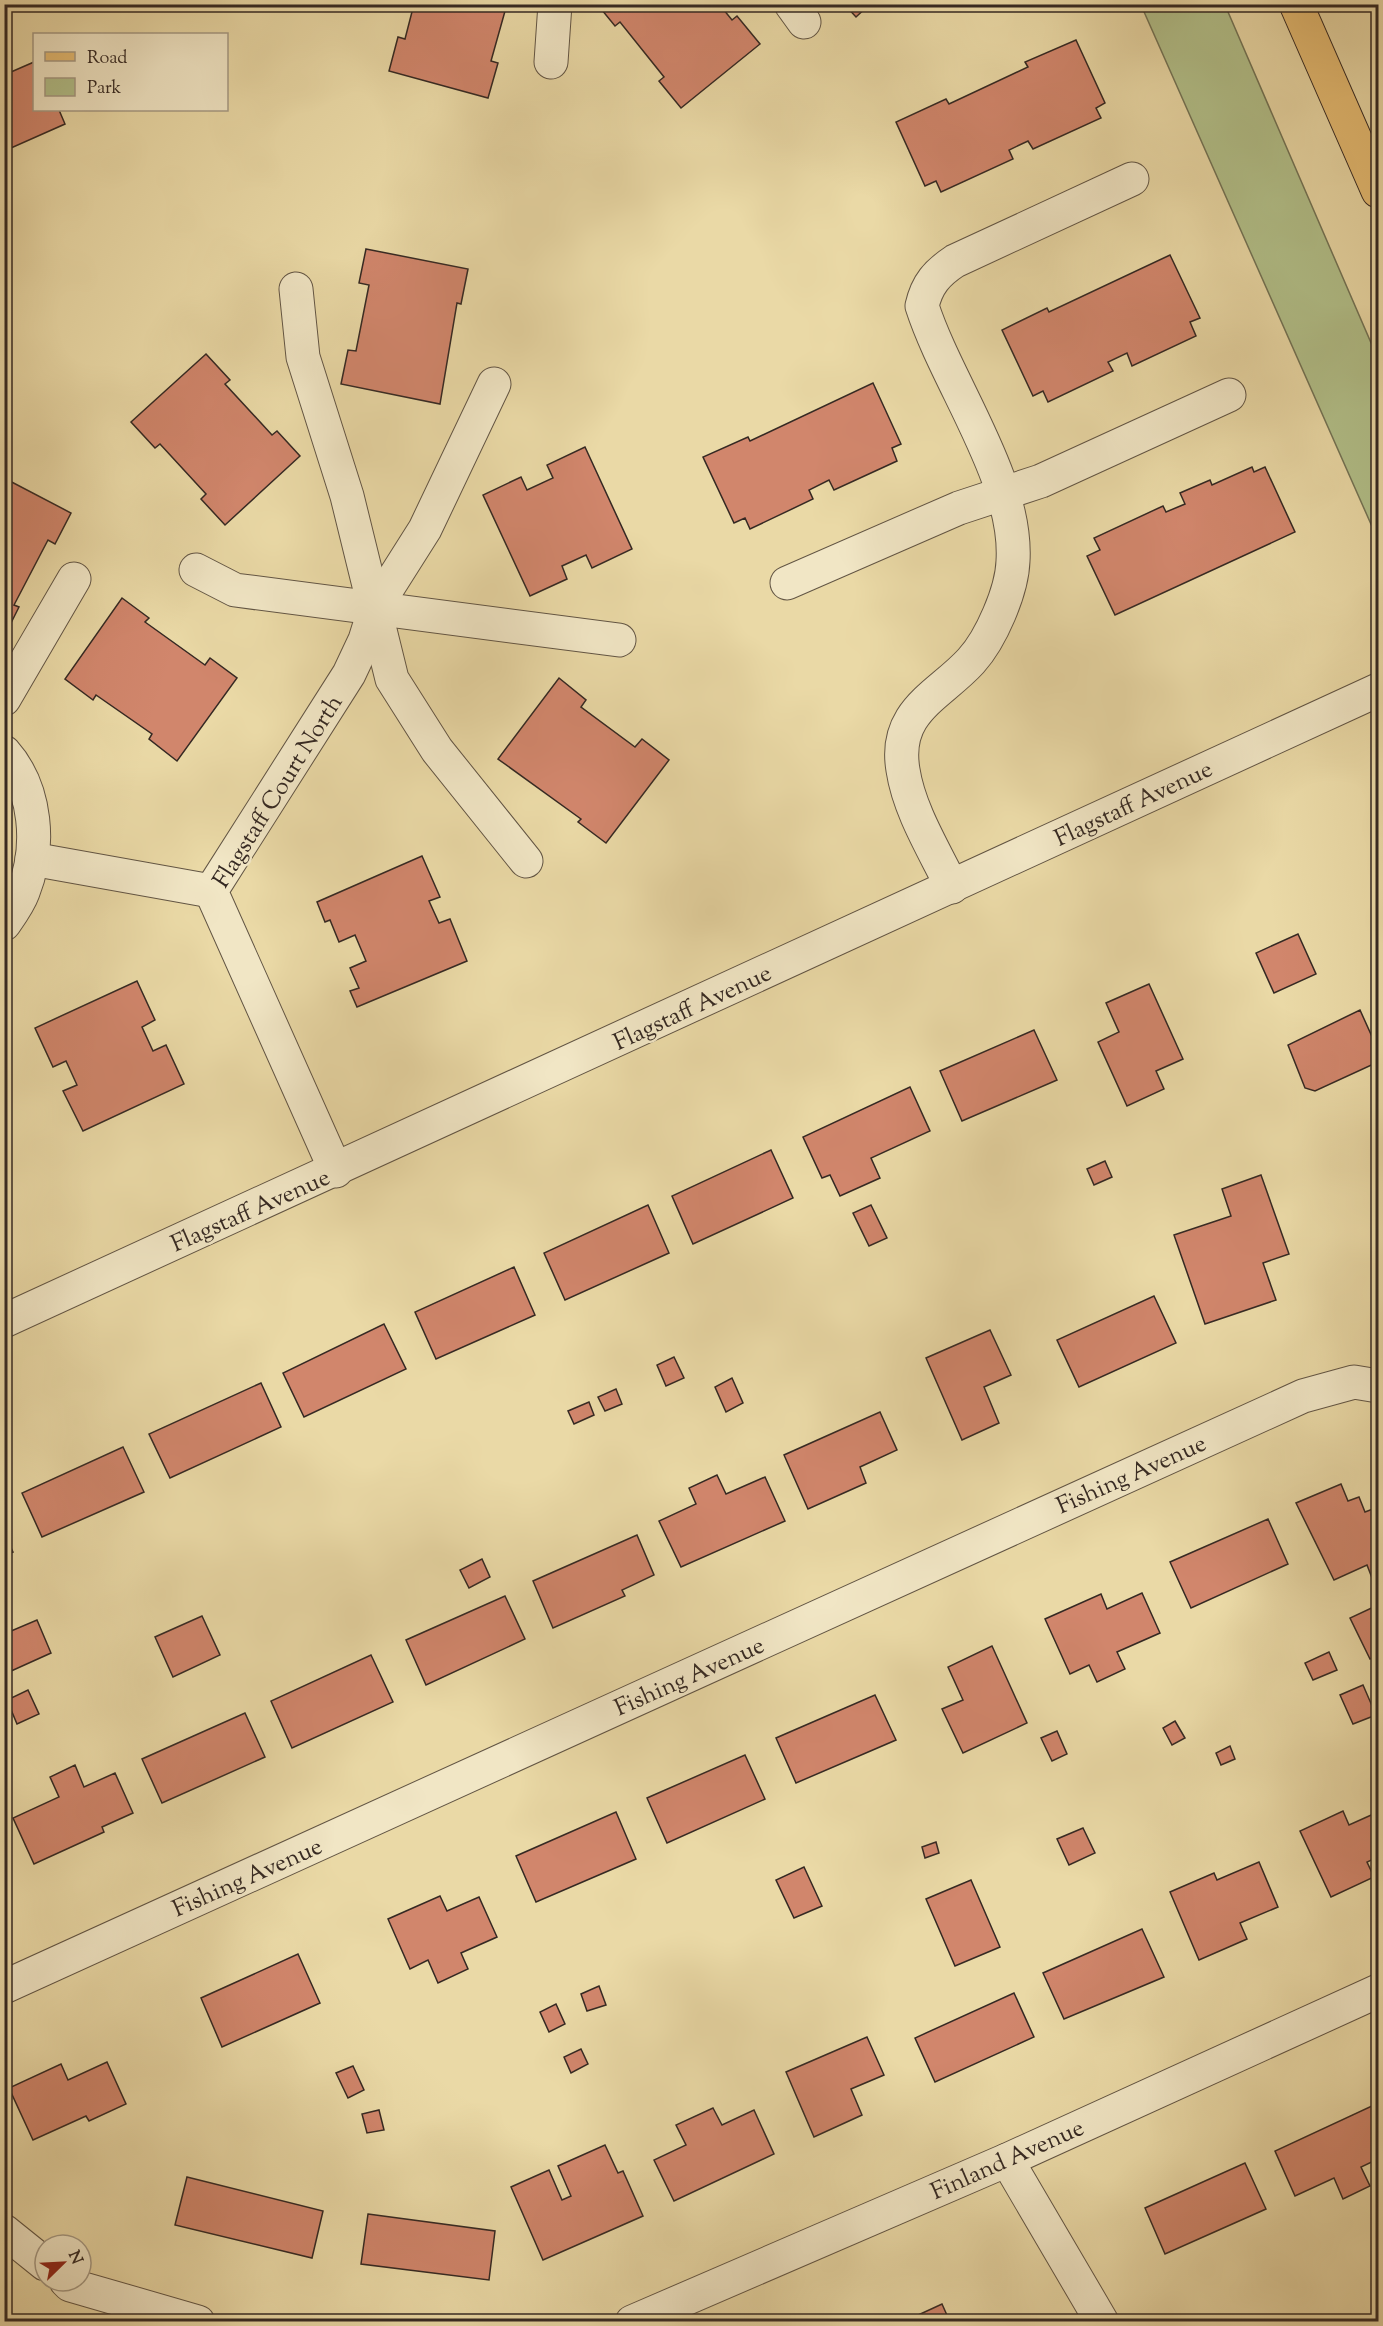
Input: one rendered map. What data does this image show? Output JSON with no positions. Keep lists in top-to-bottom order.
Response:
{
  "streets": {
    "street": [
      "Flagstaff Court North",
      "Flagstaff Avenue",
      "Fishing Avenue",
      "Finland Avenue"
    ]
  },
  "crossings": [
    ["Flagstaff Court North", "Flagstaff Avenue"]
  ],
  "legend": ["Road", "Park"],
  "north": "top right"
}
